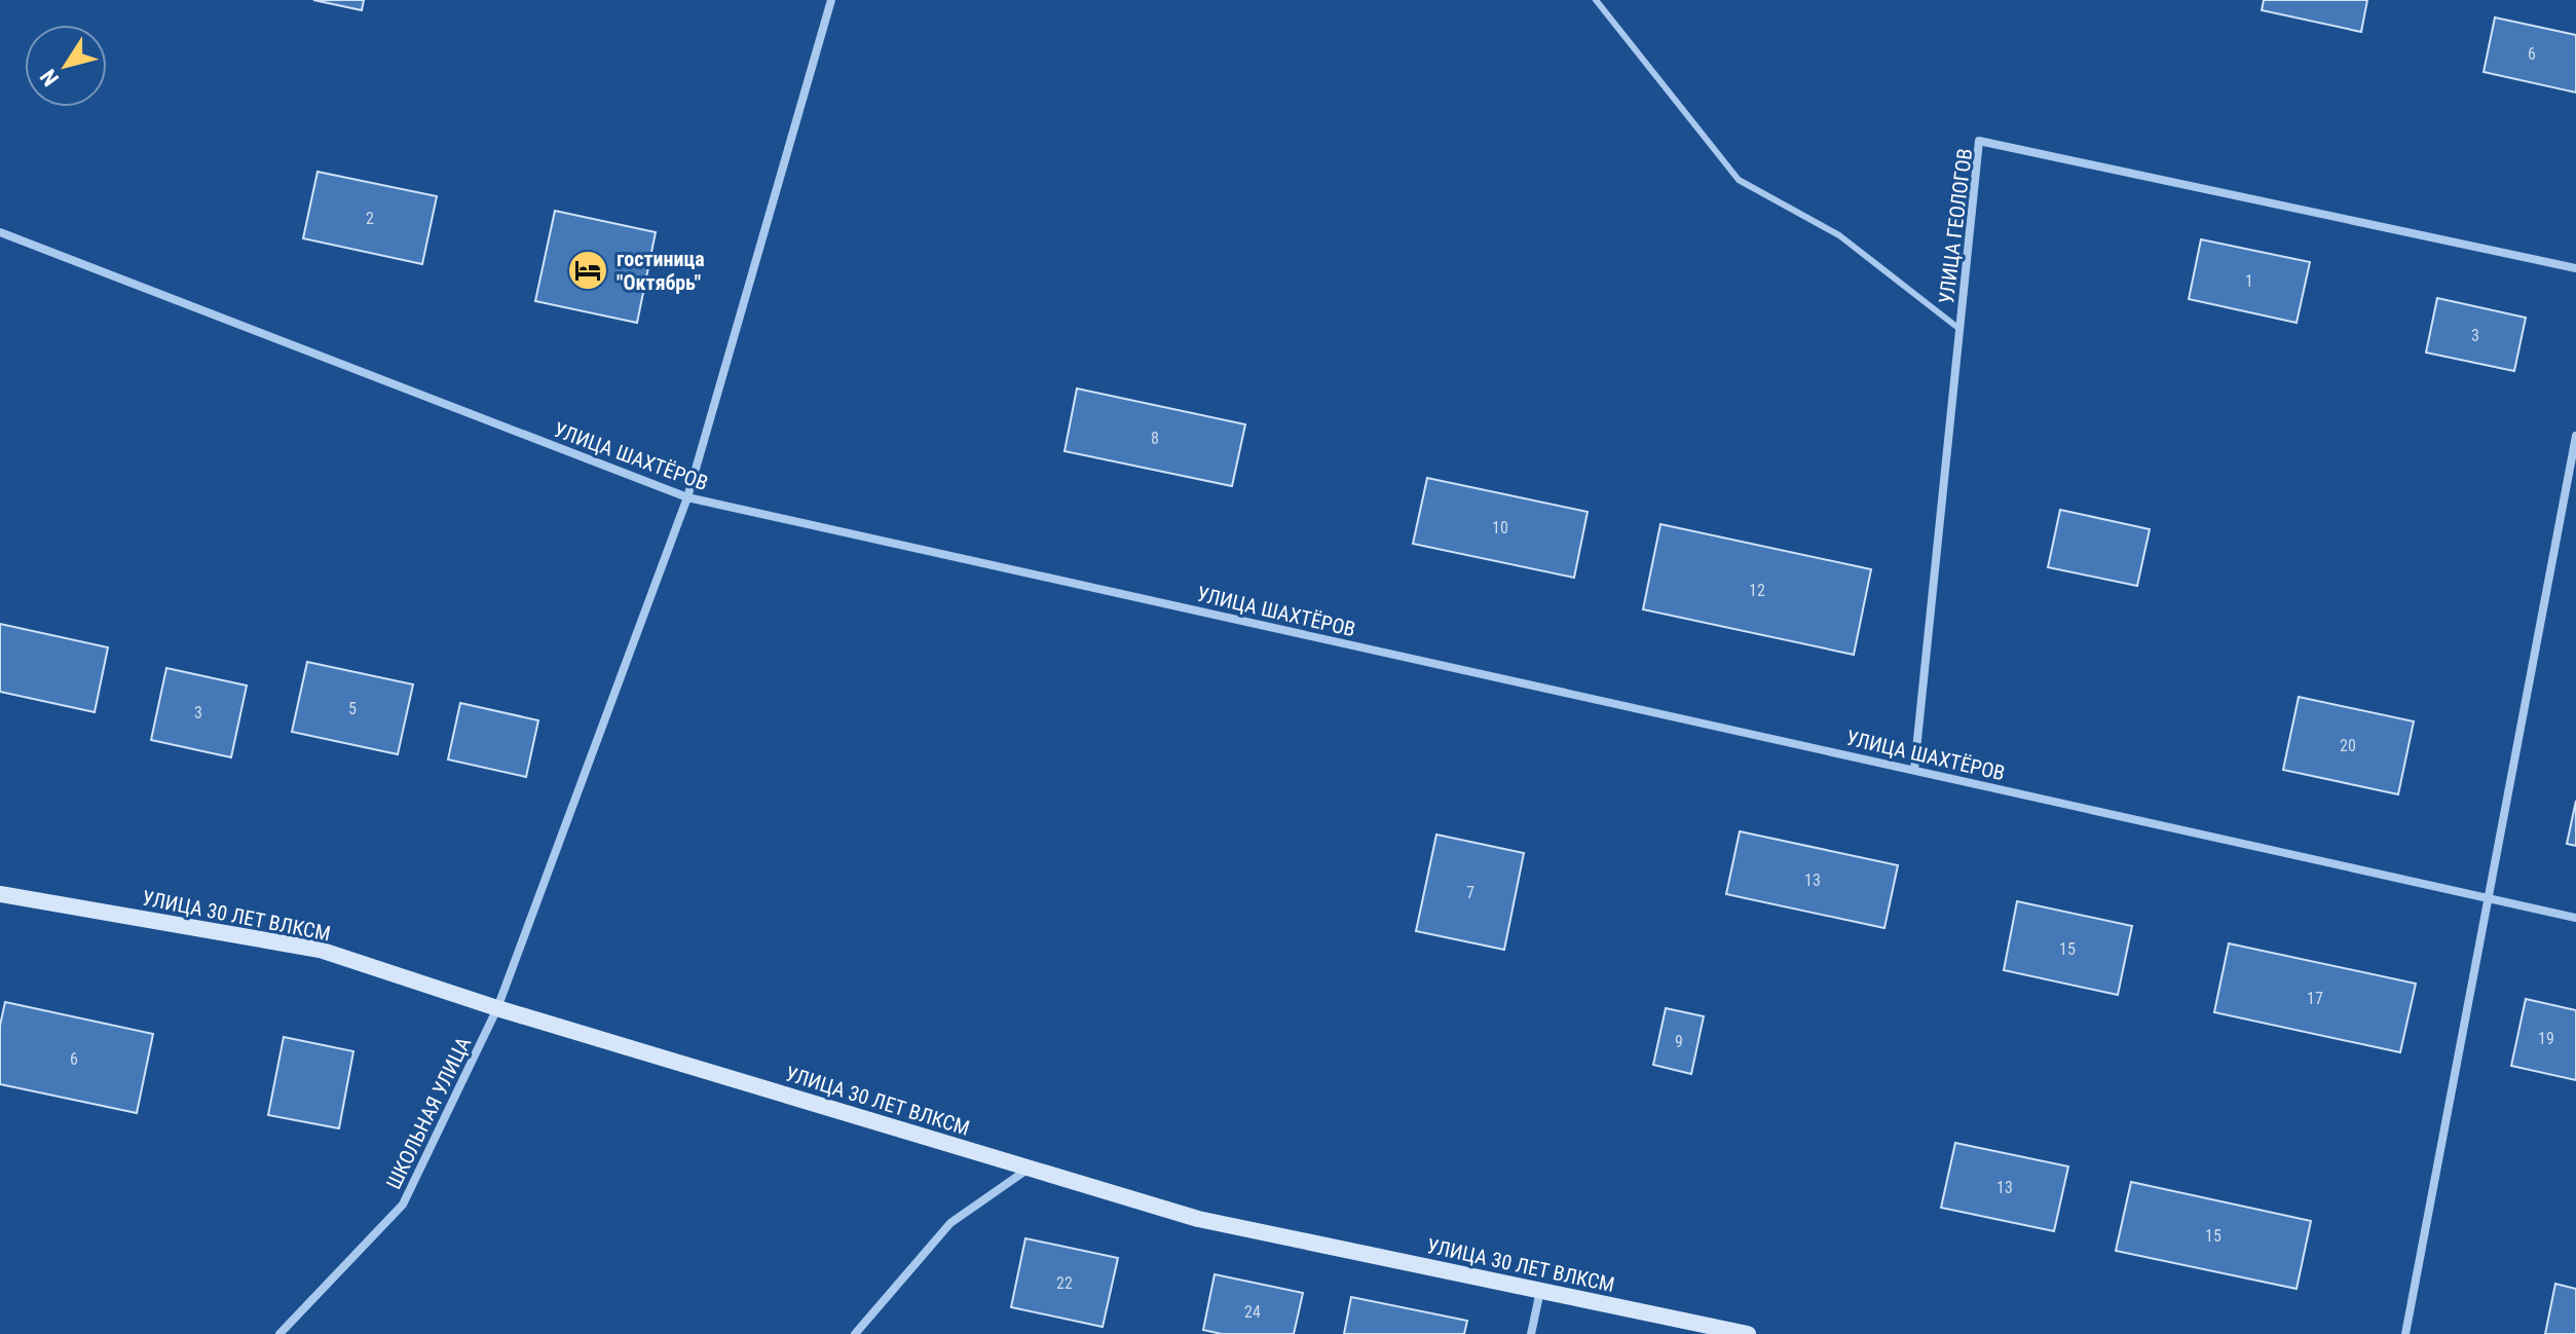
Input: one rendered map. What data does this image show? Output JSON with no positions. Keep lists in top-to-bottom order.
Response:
{
  "streets": {
    "street": [
      "УЛИЦА ГЕОЛОГОВ",
      "УЛИЦА ШАХТЁРОВ",
      "УЛИЦА 30 ЛЕТ ВЛКСМ",
      "ШКОЛЬНАЯ УЛИЦА"
    ]
  },
  "crossings": [
    ["УЛИЦА ГЕОЛОГОВ", "УЛИЦА ШАХТЁРОВ"],
    ["УЛИЦА ШАХТЁРОВ", "ШКОЛЬНАЯ УЛИЦА"],
    ["УЛИЦА 30 ЛЕТ ВЛКСМ", "ШКОЛЬНАЯ УЛИЦА"]
  ],
  "places": {
    "hotel": ["гостиница \"Октябрь\""]
  },
  "house_numbers": [
    "6",
    "2",
    "1",
    "3",
    "8",
    "10",
    "12",
    "5",
    "3",
    "20",
    "13",
    "7",
    "15",
    "17",
    "19",
    "9",
    "6",
    "13",
    "15",
    "22",
    "24"
  ],
  "north": "bottom left"
}
